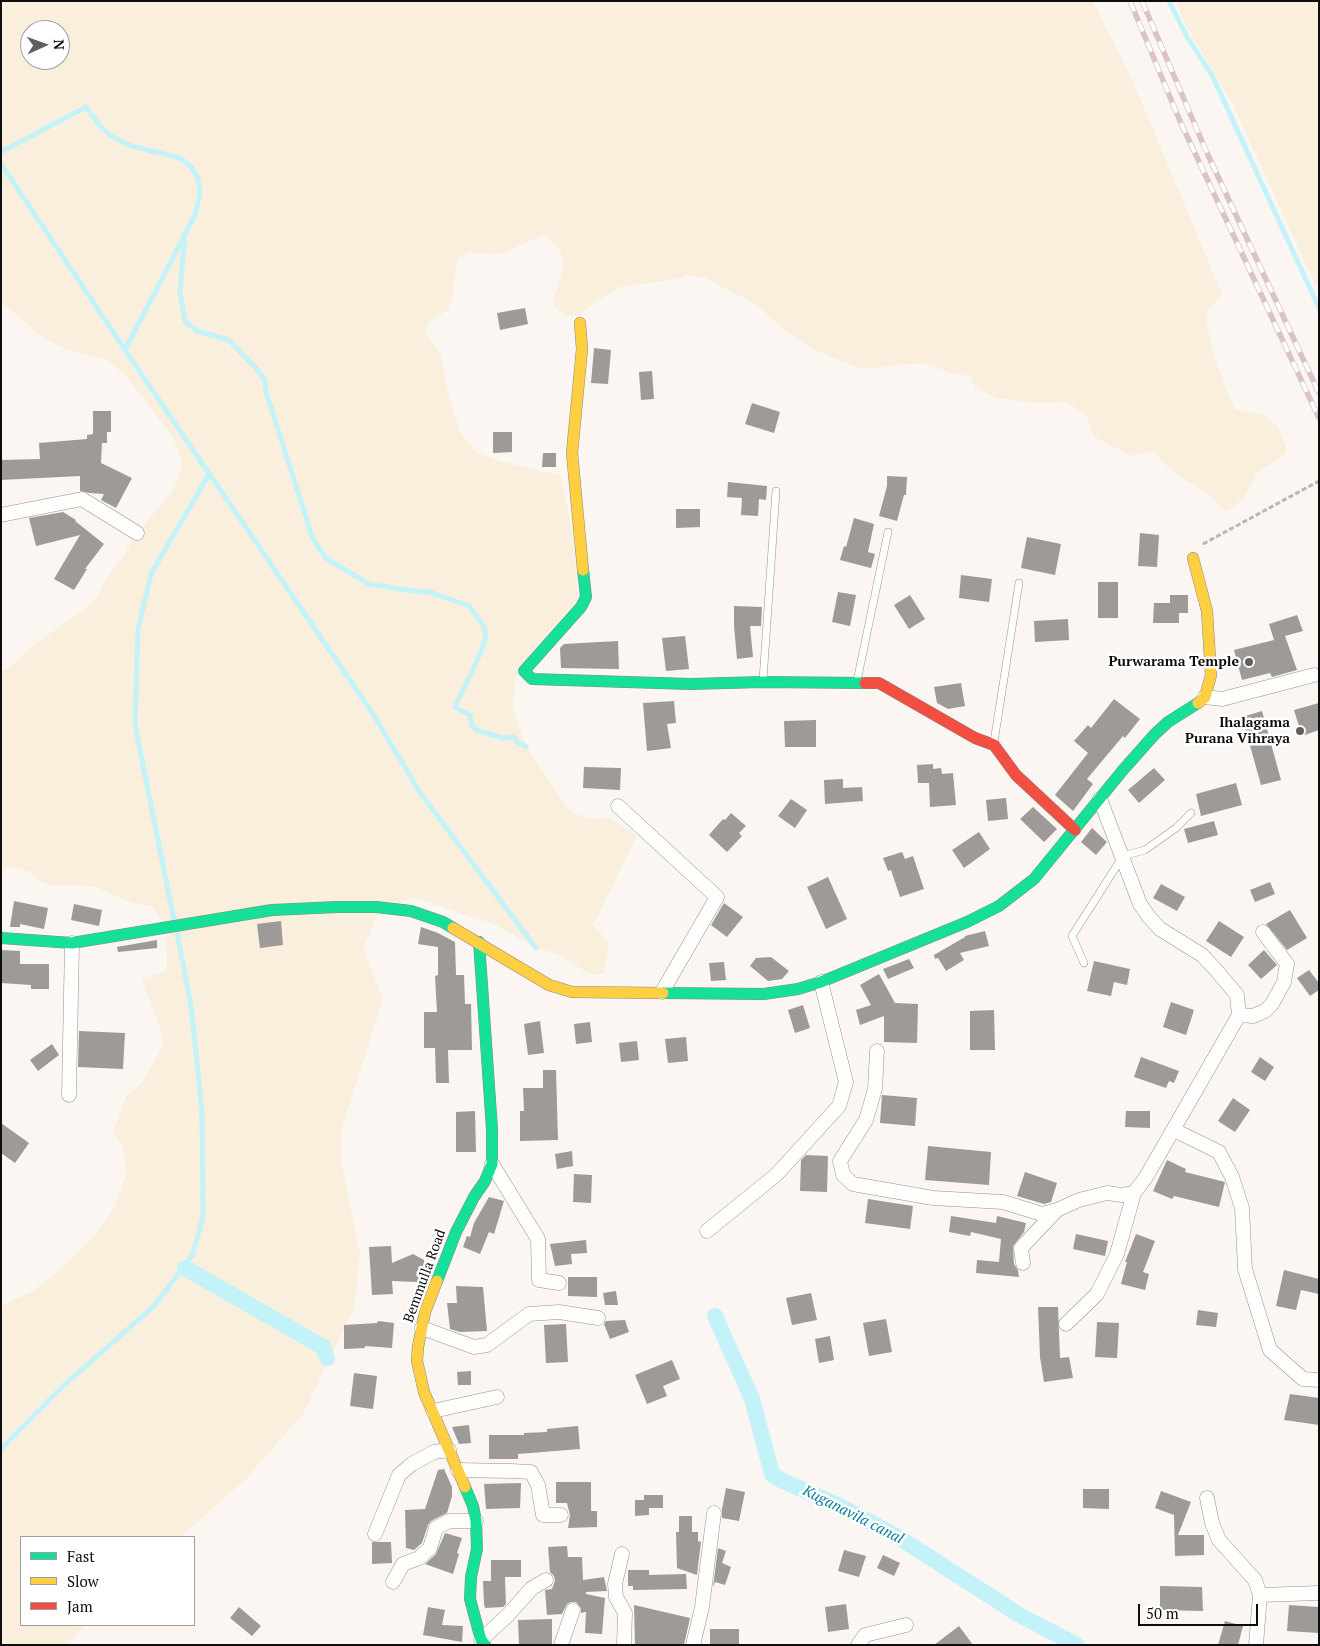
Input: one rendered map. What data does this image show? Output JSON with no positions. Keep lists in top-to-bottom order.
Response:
{
  "streets": {
    "street": ["Bemmulla Road"]
  },
  "water": ["Kuganavila canal"],
  "places": ["Purwarama Temple", "Ihalagama Purana Vihraya"],
  "legend": ["Fast", "Slow", "Jam"],
  "scale_bar": "50 m",
  "north": "right"
}
